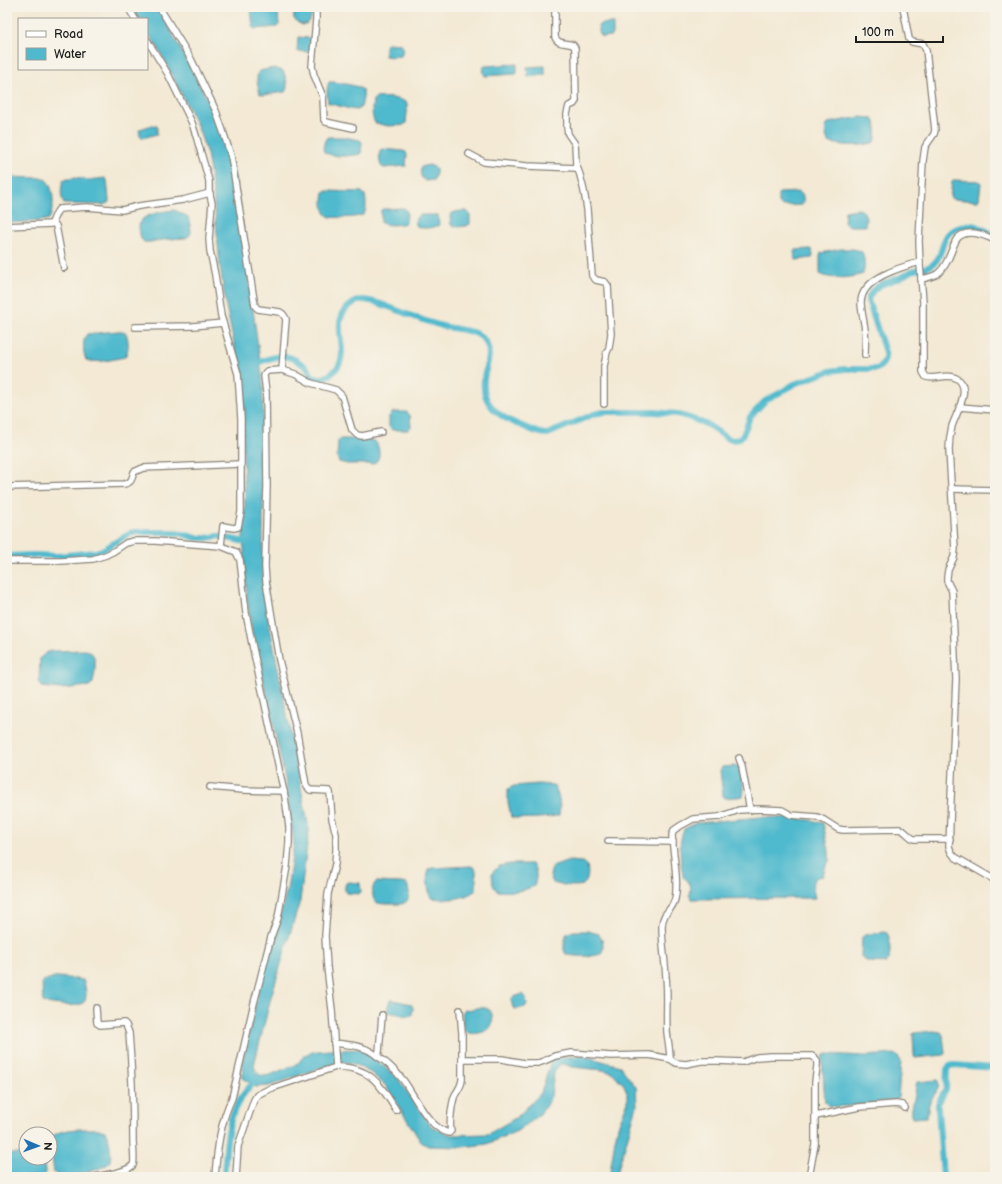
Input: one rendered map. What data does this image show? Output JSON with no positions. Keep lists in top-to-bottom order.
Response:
{
  "legend": ["Road", "Water"],
  "scale_bar": "100 m",
  "north": "right"
}
